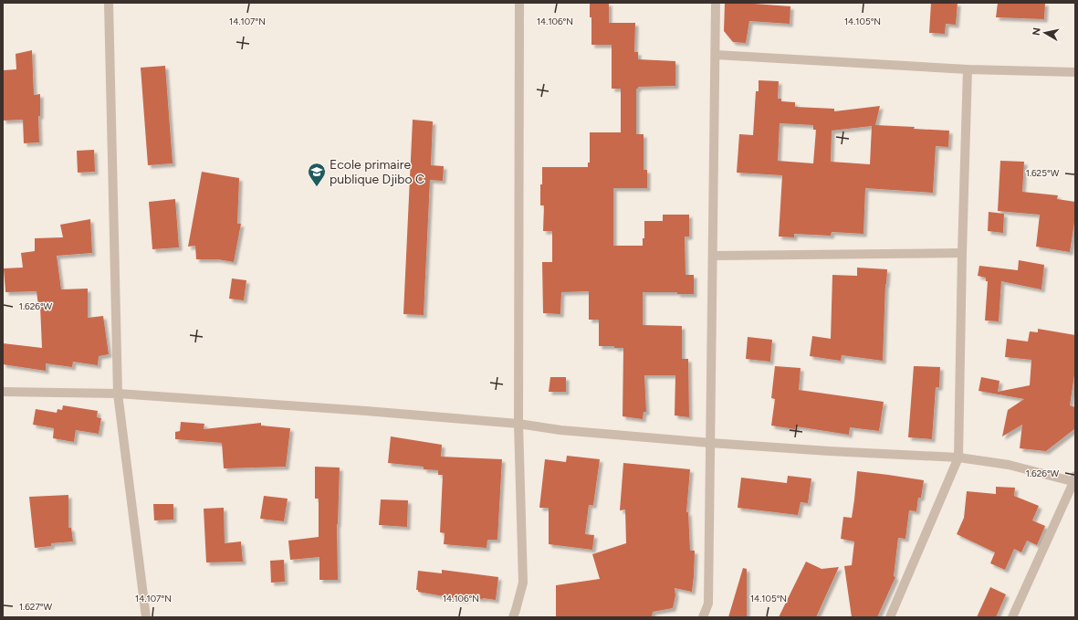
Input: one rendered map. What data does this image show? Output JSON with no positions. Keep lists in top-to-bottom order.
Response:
{
  "places": {
    "school or university": ["Ecole primaire publique Djibo C"]
  },
  "north": "left",
  "coordinates": [
    "14.107°N",
    "14.106°N",
    "14.105°N",
    "1.625°W",
    "1.626°W",
    "1.627°W"
  ]
}
